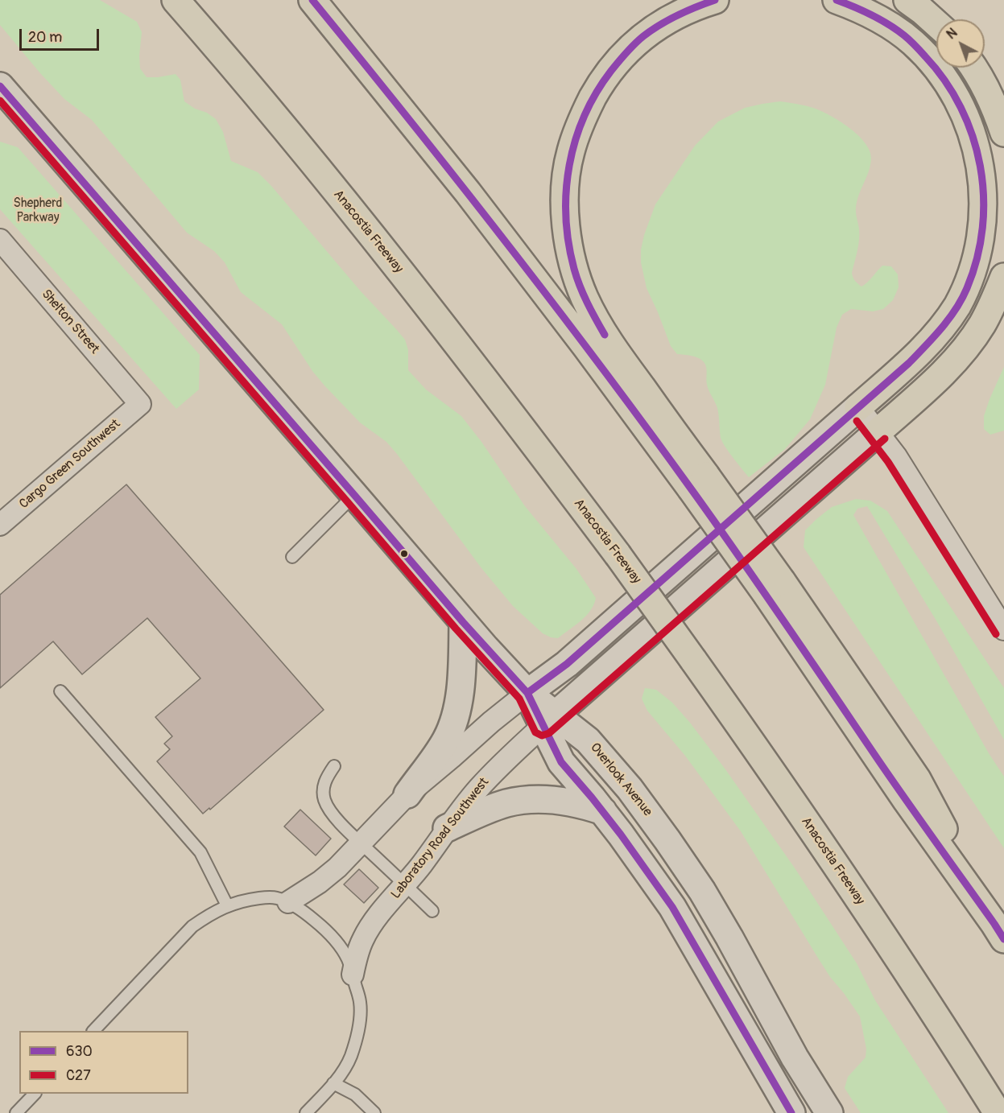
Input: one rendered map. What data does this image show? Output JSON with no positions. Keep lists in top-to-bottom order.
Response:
{
  "streets": {
    "highway": ["Anacostia Freeway"],
    "street": [
      "Shelton Street",
      "Cargo Green Southwest",
      "Overlook Avenue",
      "Laboratory Road Southwest"
    ]
  },
  "crossings": [
    ["Shelton Street", "Cargo Green Southwest"],
    ["Overlook Avenue", "Laboratory Road Southwest"]
  ],
  "parks": ["Shepherd Parkway"],
  "lines": ["transit line 630", "transit line C27"],
  "legend": ["630", "C27"],
  "scale_bar": "20 m",
  "north": "top left"
}
